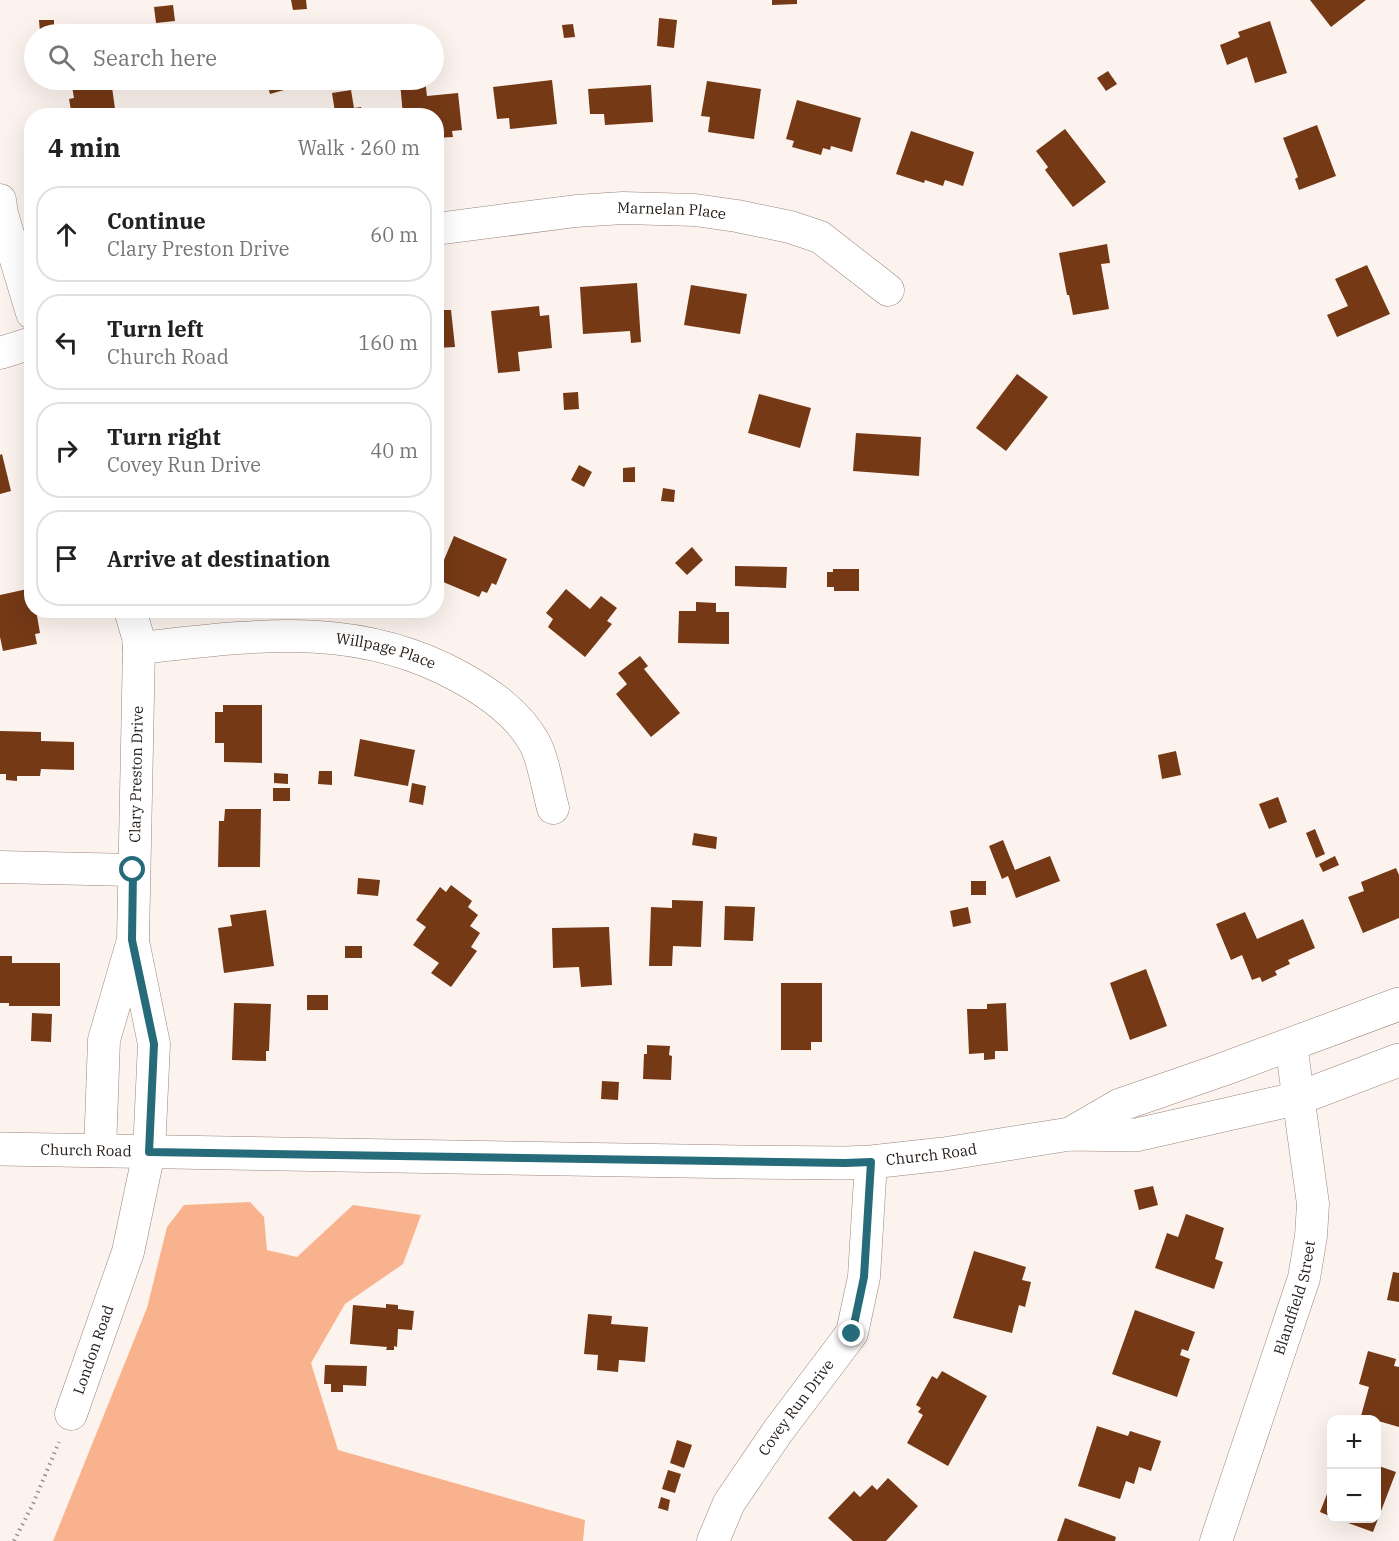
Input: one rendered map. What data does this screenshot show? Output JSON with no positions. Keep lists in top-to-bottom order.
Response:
{
  "streets": {
    "main road": ["Church Road"],
    "street": [
      "Marnelan Place",
      "Willpage Place",
      "Clary Preston Drive",
      "Blandfield Street",
      "London Road",
      "Covey Run Drive"
    ]
  },
  "crossings": [
    ["Willpage Place", "Clary Preston Drive"],
    ["Clary Preston Drive", "Church Road"],
    ["Clary Preston Drive", "London Road"],
    ["Church Road", "Blandfield Street"],
    ["Church Road", "London Road"],
    ["Church Road", "Covey Run Drive"]
  ],
  "page": {
    "search": "Search here",
    "heading": ["4 min", "Walk · 260 m"],
    "list": [
      ["Continue", "Clary Preston Drive", "60 m"],
      ["Turn left", "Church Road", "160 m"],
      ["Turn right", "Covey Run Drive", "40 m"],
      "Arrive at destination"
    ],
    "map_buttons": ["+", "−"]
  }
}
